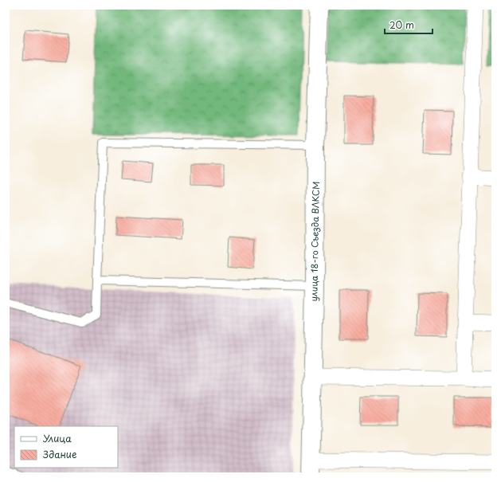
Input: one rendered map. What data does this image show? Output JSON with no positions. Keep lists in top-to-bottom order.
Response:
{
  "streets": {
    "street": ["улица 18-го Съезда ВЛКСМ"]
  },
  "legend": ["Улица", "Здание"],
  "scale_bar": "20 m"
}
